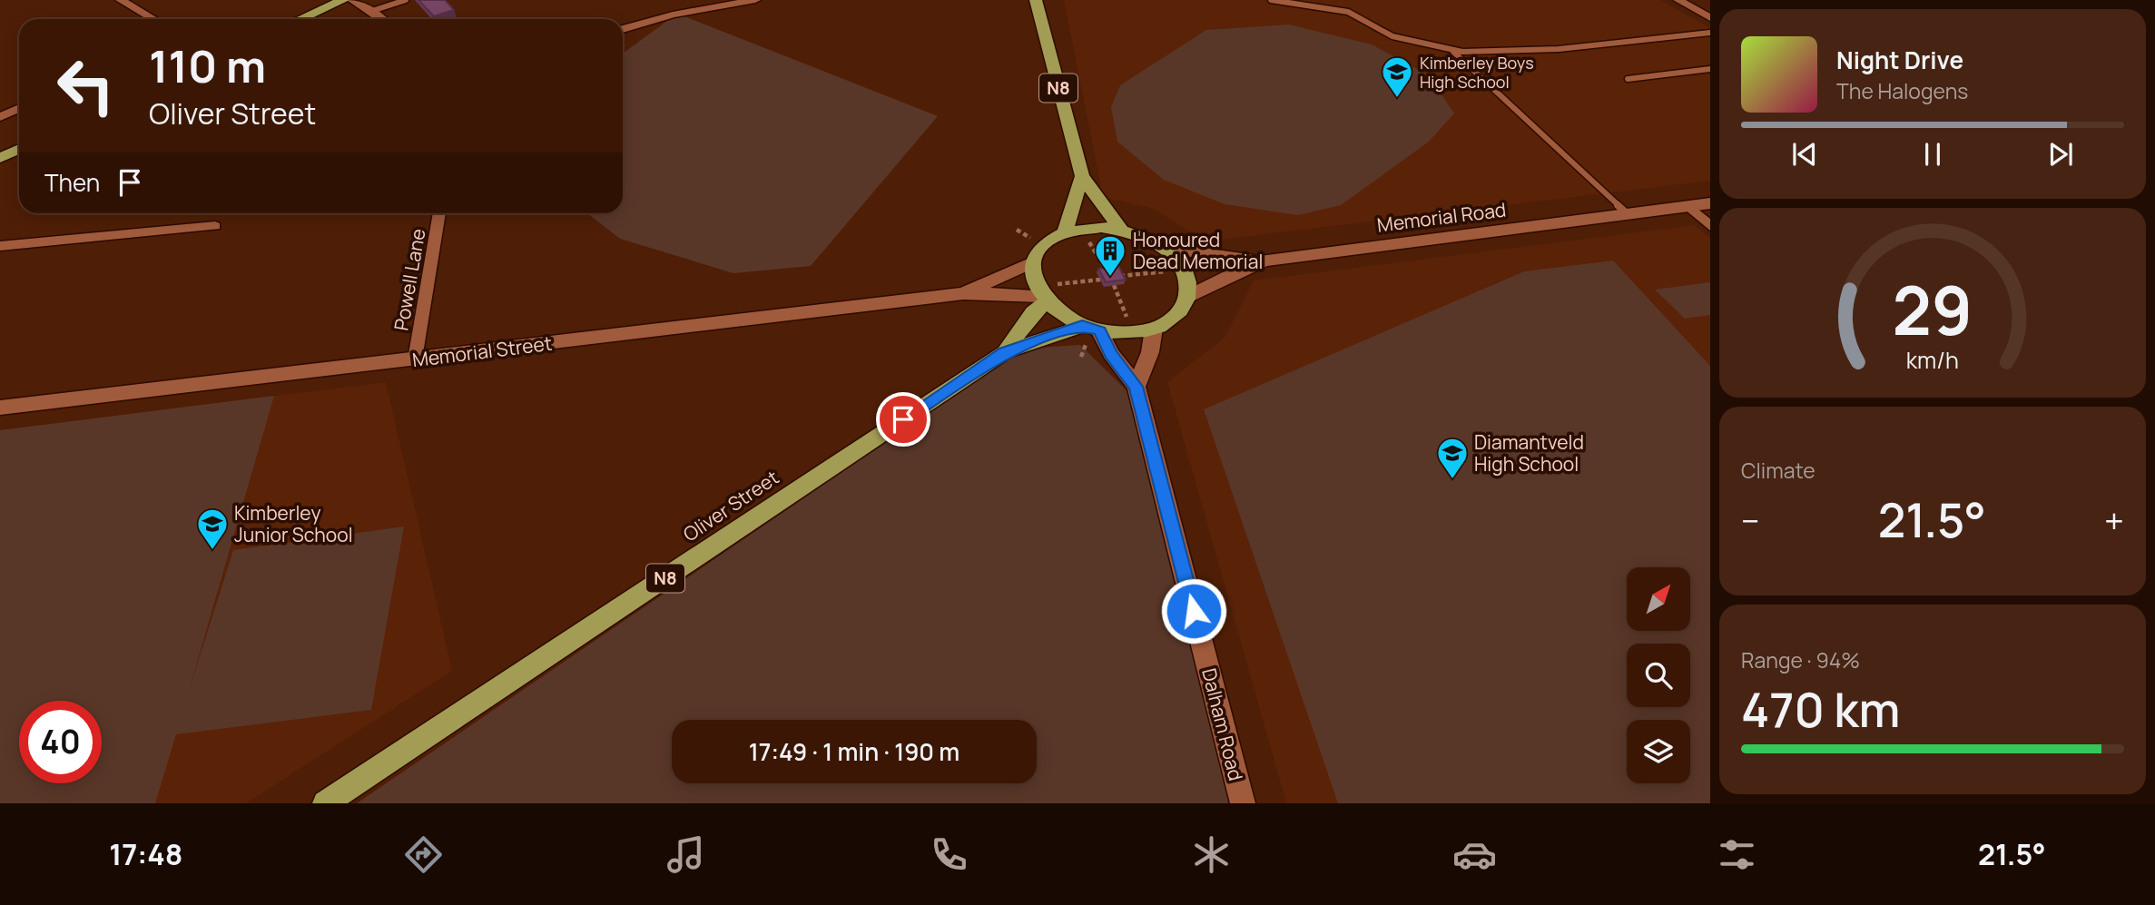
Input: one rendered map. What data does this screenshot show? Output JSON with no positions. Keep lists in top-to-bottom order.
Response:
{
  "streets": {
    "highway": ["N8", "Oliver Street"],
    "street": [
      "Memorial Road",
      "Powell Lane",
      "Memorial Street",
      "Dalham Road"
    ]
  },
  "crossings": [
    ["N8", "Memorial Road"],
    ["N8", "Memorial Street"],
    ["N8", "Oliver Street"],
    ["N8", "Dalham Road"],
    ["Memorial Road", "Memorial Street"],
    ["Memorial Road", "Oliver Street"],
    ["Memorial Road", "Dalham Road"],
    ["Powell Lane", "Memorial Street"],
    ["Memorial Street", "Oliver Street"],
    ["Memorial Street", "Dalham Road"],
    ["Oliver Street", "Dalham Road"]
  ],
  "places": {
    "school or university": ["Kimberley Boys High School", "Diamantveld High School", "Kimberley Junior School"],
    "building": ["Honoured Dead Memorial"]
  },
  "north": "top right",
  "page": {
    "turn": ["110 m", "Oliver Street"],
    "song": ["Night Drive", "The Halogens"],
    "then": "Then",
    "tile": [
      "Climate",
      ["Range · 94%", "470 km"]
    ],
    "heat": ["−", "21.5°", "+"],
    "limit": "40",
    "trip": "17:49 · 1 min · 190 m",
    "tabs": ["17:48", "21.5°"],
    "gauge": ["29", "km/h"]
  }
}
